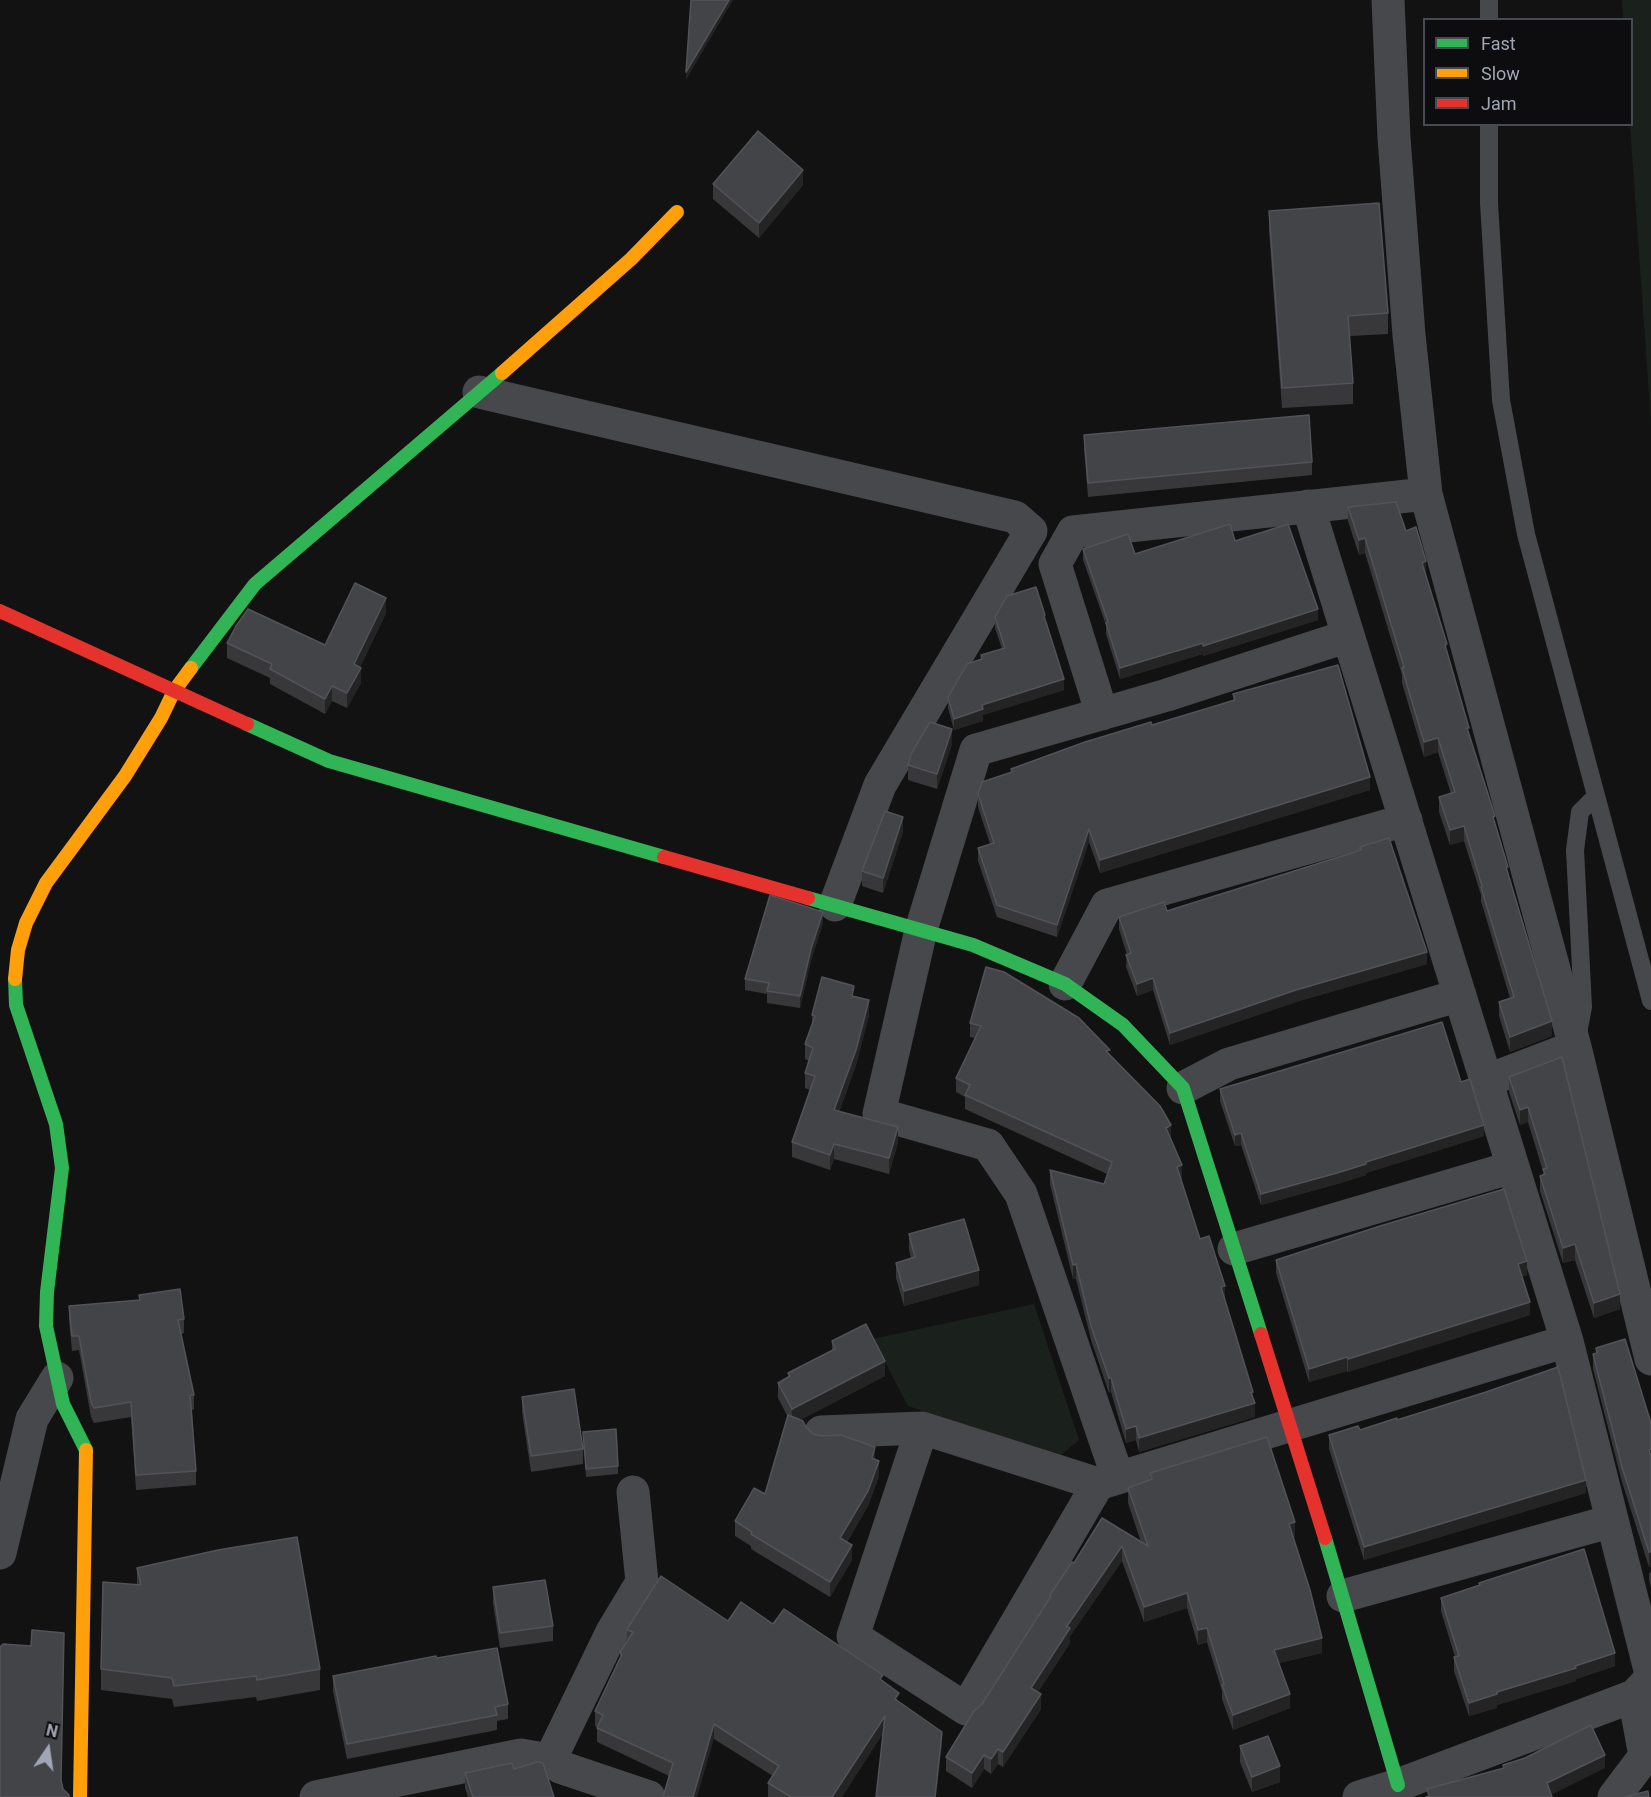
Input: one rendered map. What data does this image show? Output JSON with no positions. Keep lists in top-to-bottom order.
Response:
{
  "legend": ["Fast", "Slow", "Jam"],
  "north": "top"
}
